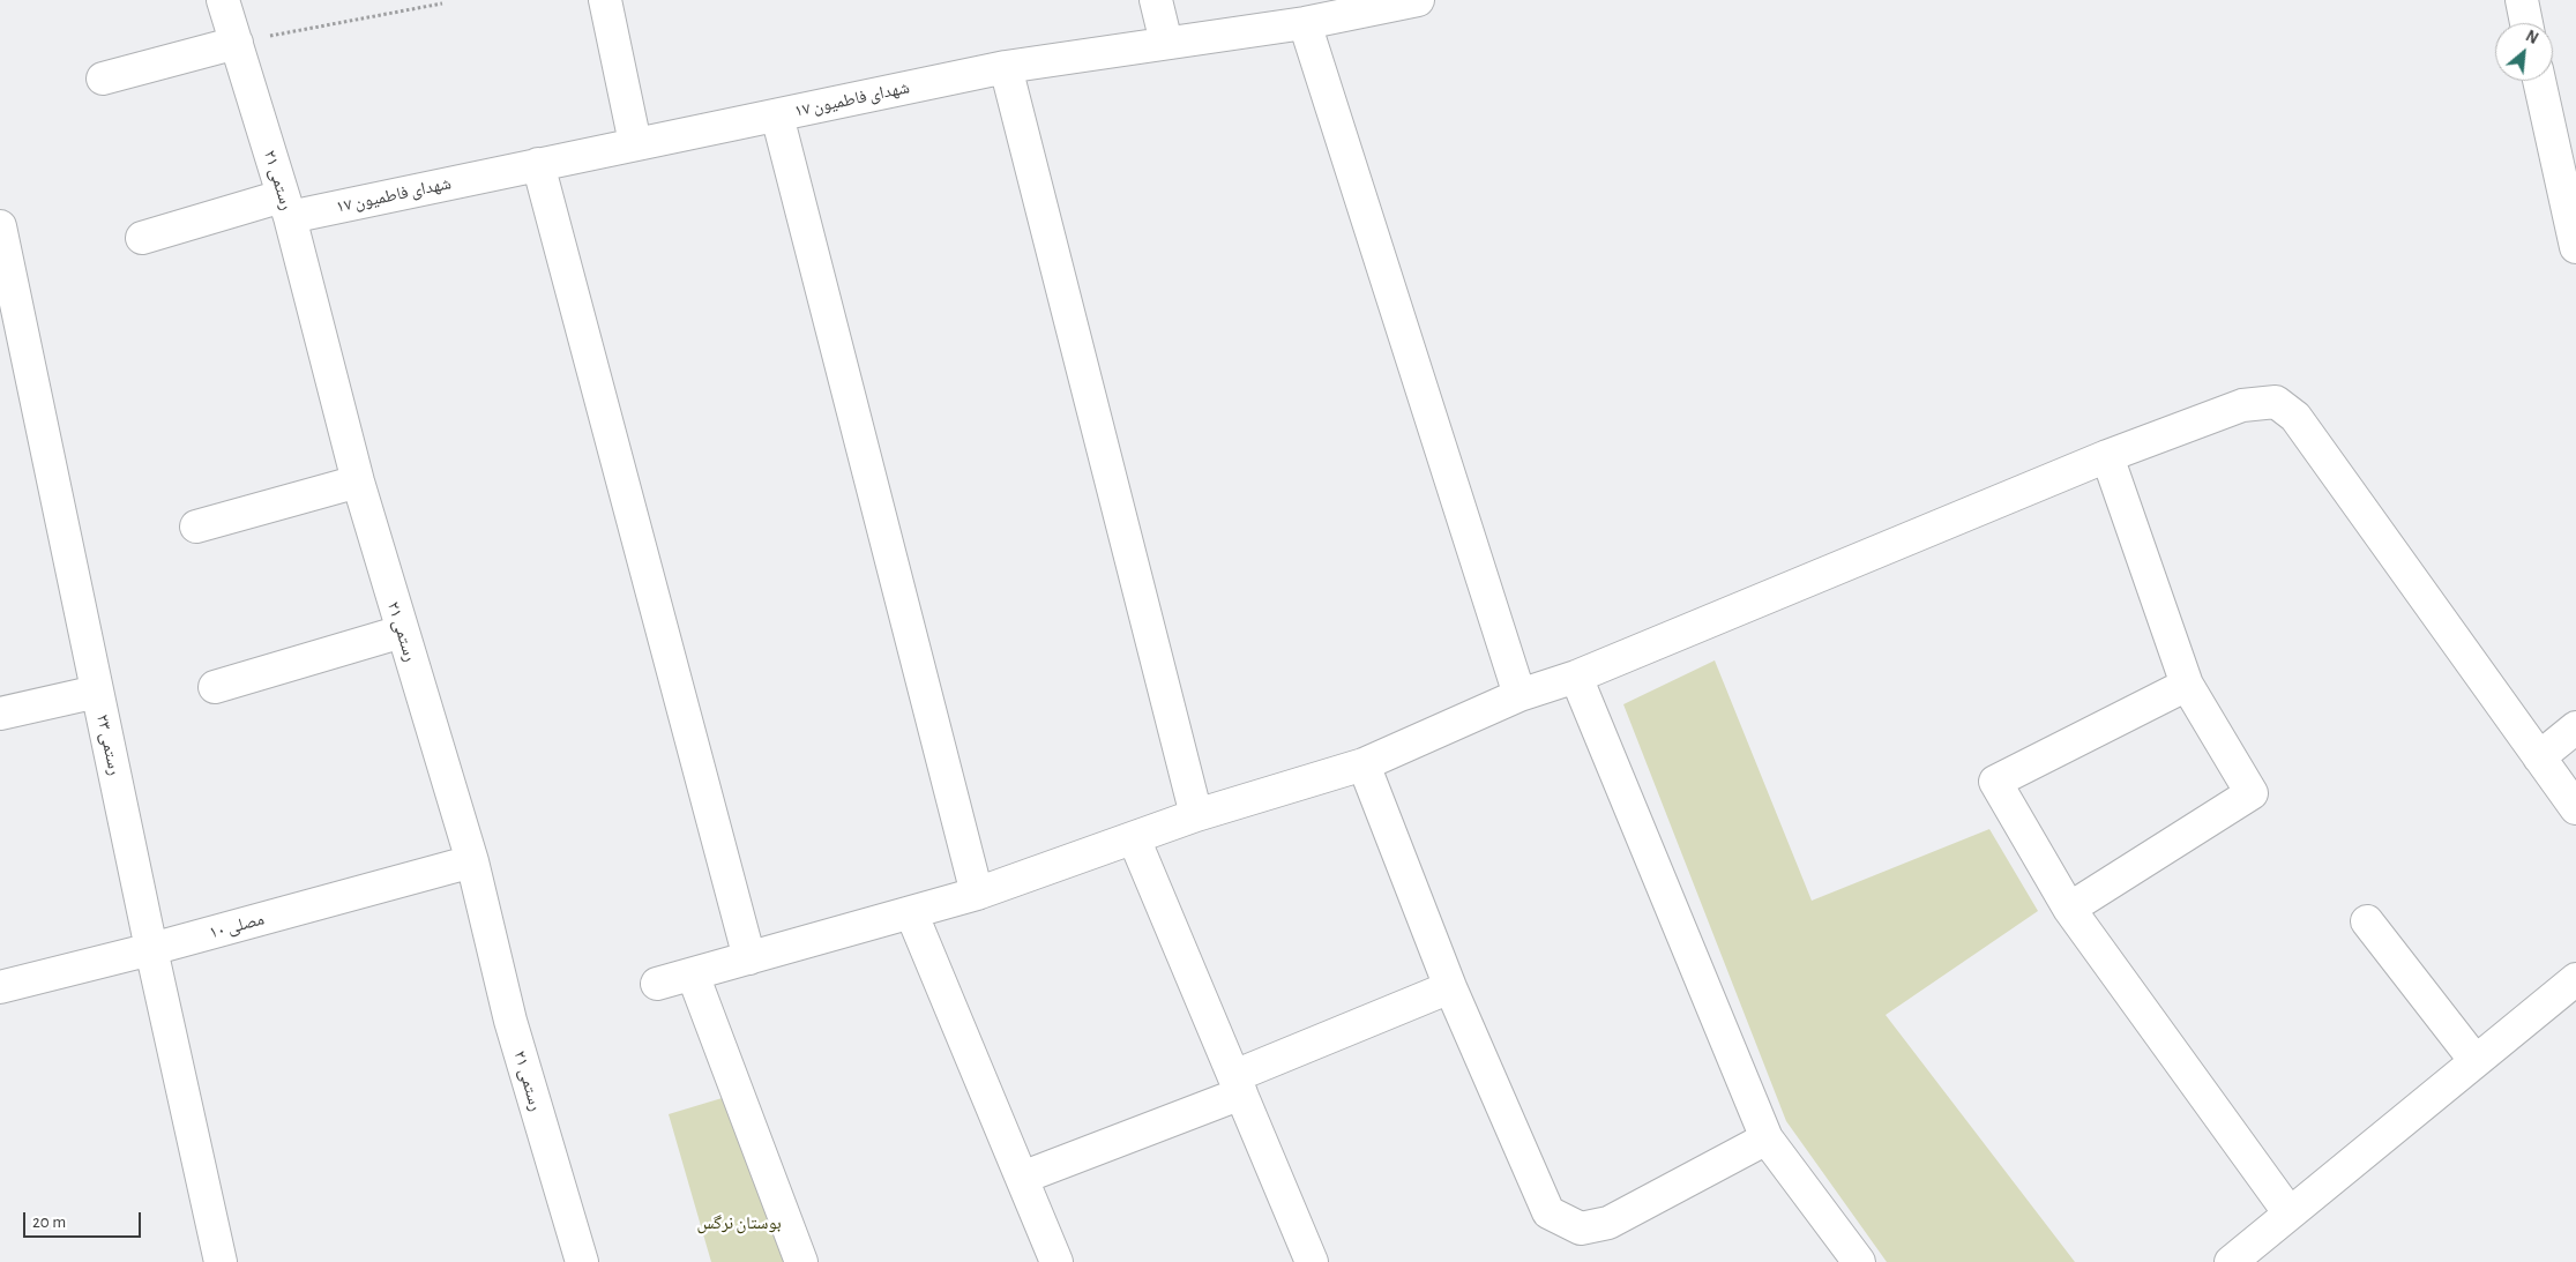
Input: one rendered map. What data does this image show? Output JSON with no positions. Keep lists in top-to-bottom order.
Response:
{
  "streets": {
    "street": [
      "شهدای فاطمیون ۱۷",
      "رستمی ۲۱",
      "رستمی ۲۳",
      "مصلی ۱۰"
    ]
  },
  "crossings": [
    ["شهدای فاطمیون ۱۷", "رستمی ۲۱"],
    ["رستمی ۲۱", "مصلی ۱۰"],
    ["رستمی ۲۳", "مصلی ۱۰"]
  ],
  "parks": ["بوستان نرگس"],
  "scale_bar": "20 m",
  "north": "top right"
}
